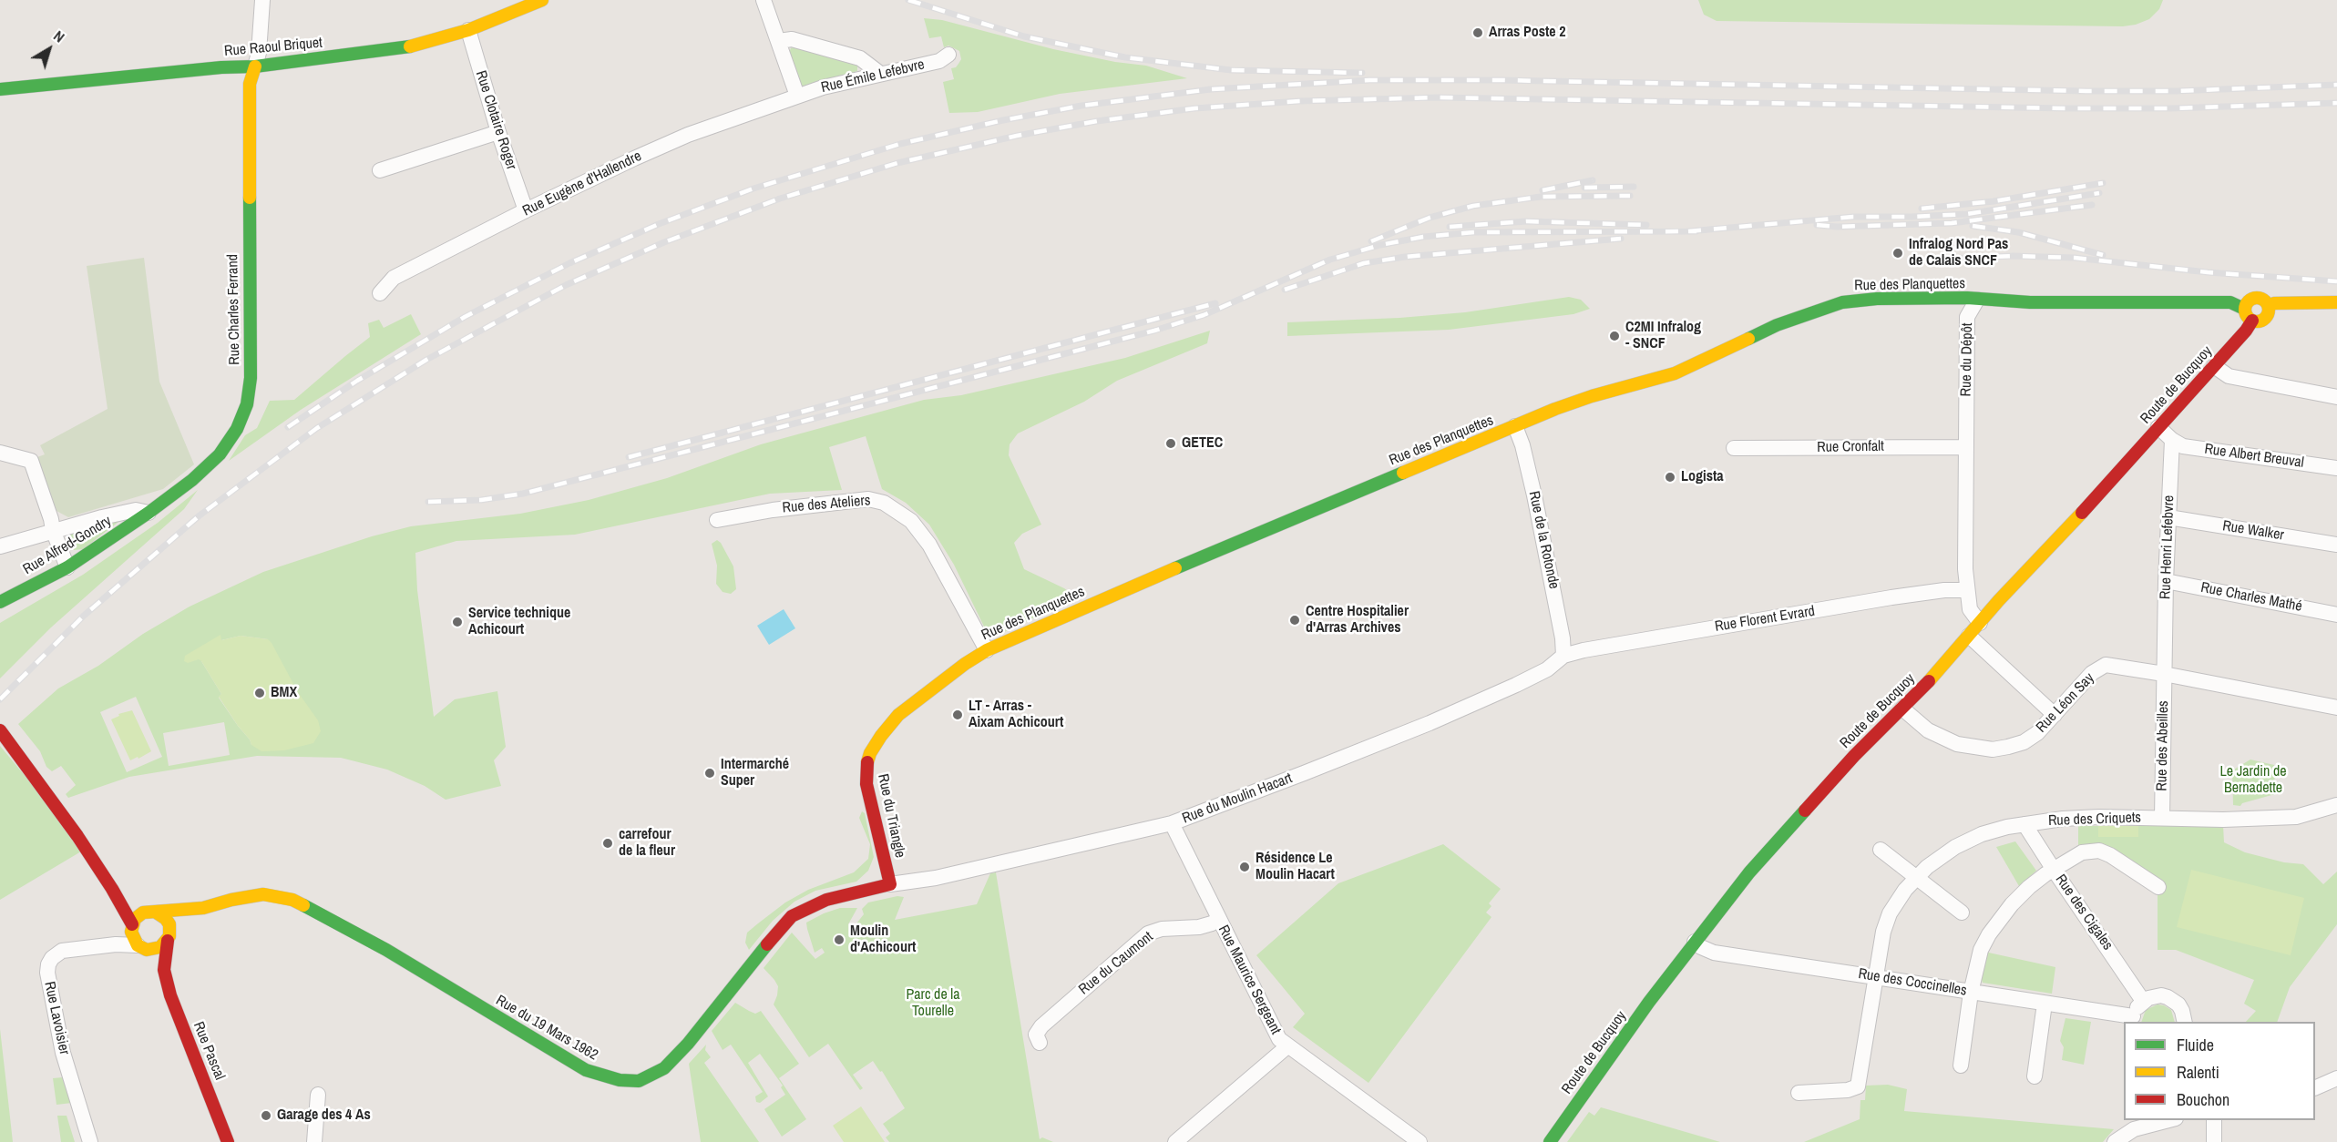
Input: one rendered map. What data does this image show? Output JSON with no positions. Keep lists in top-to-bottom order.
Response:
{
  "streets": {
    "street": [
      "Rue Raoul Briquet",
      "Rue Émile Lefebvre",
      "Rue Clotaire Roger",
      "Rue Eugène d'Hallendre",
      "Rue des Planquettes",
      "Rue Charles Ferrand",
      "Rue du Dépôt",
      "Route de Bucquoy",
      "Rue Cronfalt",
      "Rue Albert Breuval",
      "Rue des Ateliers",
      "Rue Walker",
      "Rue de la Rotonde",
      "Rue Alfred-Gondry",
      "Rue Henri Lefebvre",
      "Rue Charles Mathé",
      "Rue Florent Evrard",
      "Rue Léon Say",
      "Rue des Abeilles",
      "Rue du Moulin Hacart",
      "Rue du Triangle",
      "Rue des Criquets",
      "Rue des Cigales",
      "Rue du Caumont",
      "Rue Maurice Sergeant",
      "Rue des Coccinelles",
      "Rue Lavoisier",
      "Rue du 19 Mars 1962",
      "Rue Pascal"
    ]
  },
  "crossings": [
    ["Rue Raoul Briquet", "Rue Clotaire Roger"],
    ["Rue Raoul Briquet", "Rue Charles Ferrand"],
    ["Rue Émile Lefebvre", "Rue Eugène d'Hallendre"],
    ["Rue Clotaire Roger", "Rue Eugène d'Hallendre"],
    ["Rue des Planquettes", "Rue du Dépôt"],
    ["Rue des Planquettes", "Rue des Ateliers"],
    ["Rue des Planquettes", "Rue de la Rotonde"],
    ["Rue des Planquettes", "Rue du Triangle"],
    ["Rue Charles Ferrand", "Rue Alfred-Gondry"],
    ["Rue du Dépôt", "Route de Bucquoy"],
    ["Rue du Dépôt", "Rue Cronfalt"],
    ["Rue du Dépôt", "Rue Florent Evrard"],
    ["Route de Bucquoy", "Rue Léon Say"],
    ["Route de Bucquoy", "Rue des Coccinelles"],
    ["Rue Albert Breuval", "Rue Henri Lefebvre"],
    ["Rue Walker", "Rue Henri Lefebvre"],
    ["Rue de la Rotonde", "Rue Florent Evrard"],
    ["Rue de la Rotonde", "Rue du Moulin Hacart"],
    ["Rue Henri Lefebvre", "Rue Charles Mathé"],
    ["Rue Henri Lefebvre", "Rue Léon Say"],
    ["Rue Henri Lefebvre", "Rue des Abeilles"],
    ["Rue Florent Evrard", "Rue du Moulin Hacart"],
    ["Rue Léon Say", "Rue des Abeilles"],
    ["Rue des Abeilles", "Rue des Criquets"],
    ["Rue du Moulin Hacart", "Rue du Triangle"],
    ["Rue du Moulin Hacart", "Rue Maurice Sergeant"],
    ["Rue du Moulin Hacart", "Rue du 19 Mars 1962"],
    ["Rue du Triangle", "Rue du 19 Mars 1962"],
    ["Rue des Criquets", "Rue des Cigales"],
    ["Rue des Criquets", "Rue des Coccinelles"],
    ["Rue du Caumont", "Rue Maurice Sergeant"],
    ["Rue Lavoisier", "Rue du 19 Mars 1962"],
    ["Rue Lavoisier", "Rue Pascal"],
    ["Rue du 19 Mars 1962", "Rue Pascal"]
  ],
  "parks": ["Le Jardin de Bernadette", "Parc de la Tourelle"],
  "places": [
    "Arras Poste 2",
    "Infralog Nord Pas de Calais SNCF",
    "C2MI Infralog - SNCF",
    "GETEC",
    "Logista",
    "Centre Hospitalier d'Arras Archives",
    "Service technique Achicourt",
    "BMX",
    "LT - Arras - Aixam Achicourt",
    "Intermarché Super",
    "carrefour de la fleur",
    "Résidence Le Moulin Hacart",
    "Moulin d'Achicourt",
    "Garage des 4 As"
  ],
  "legend": ["Fluide", "Ralenti", "Bouchon"],
  "north": "top right"
}
